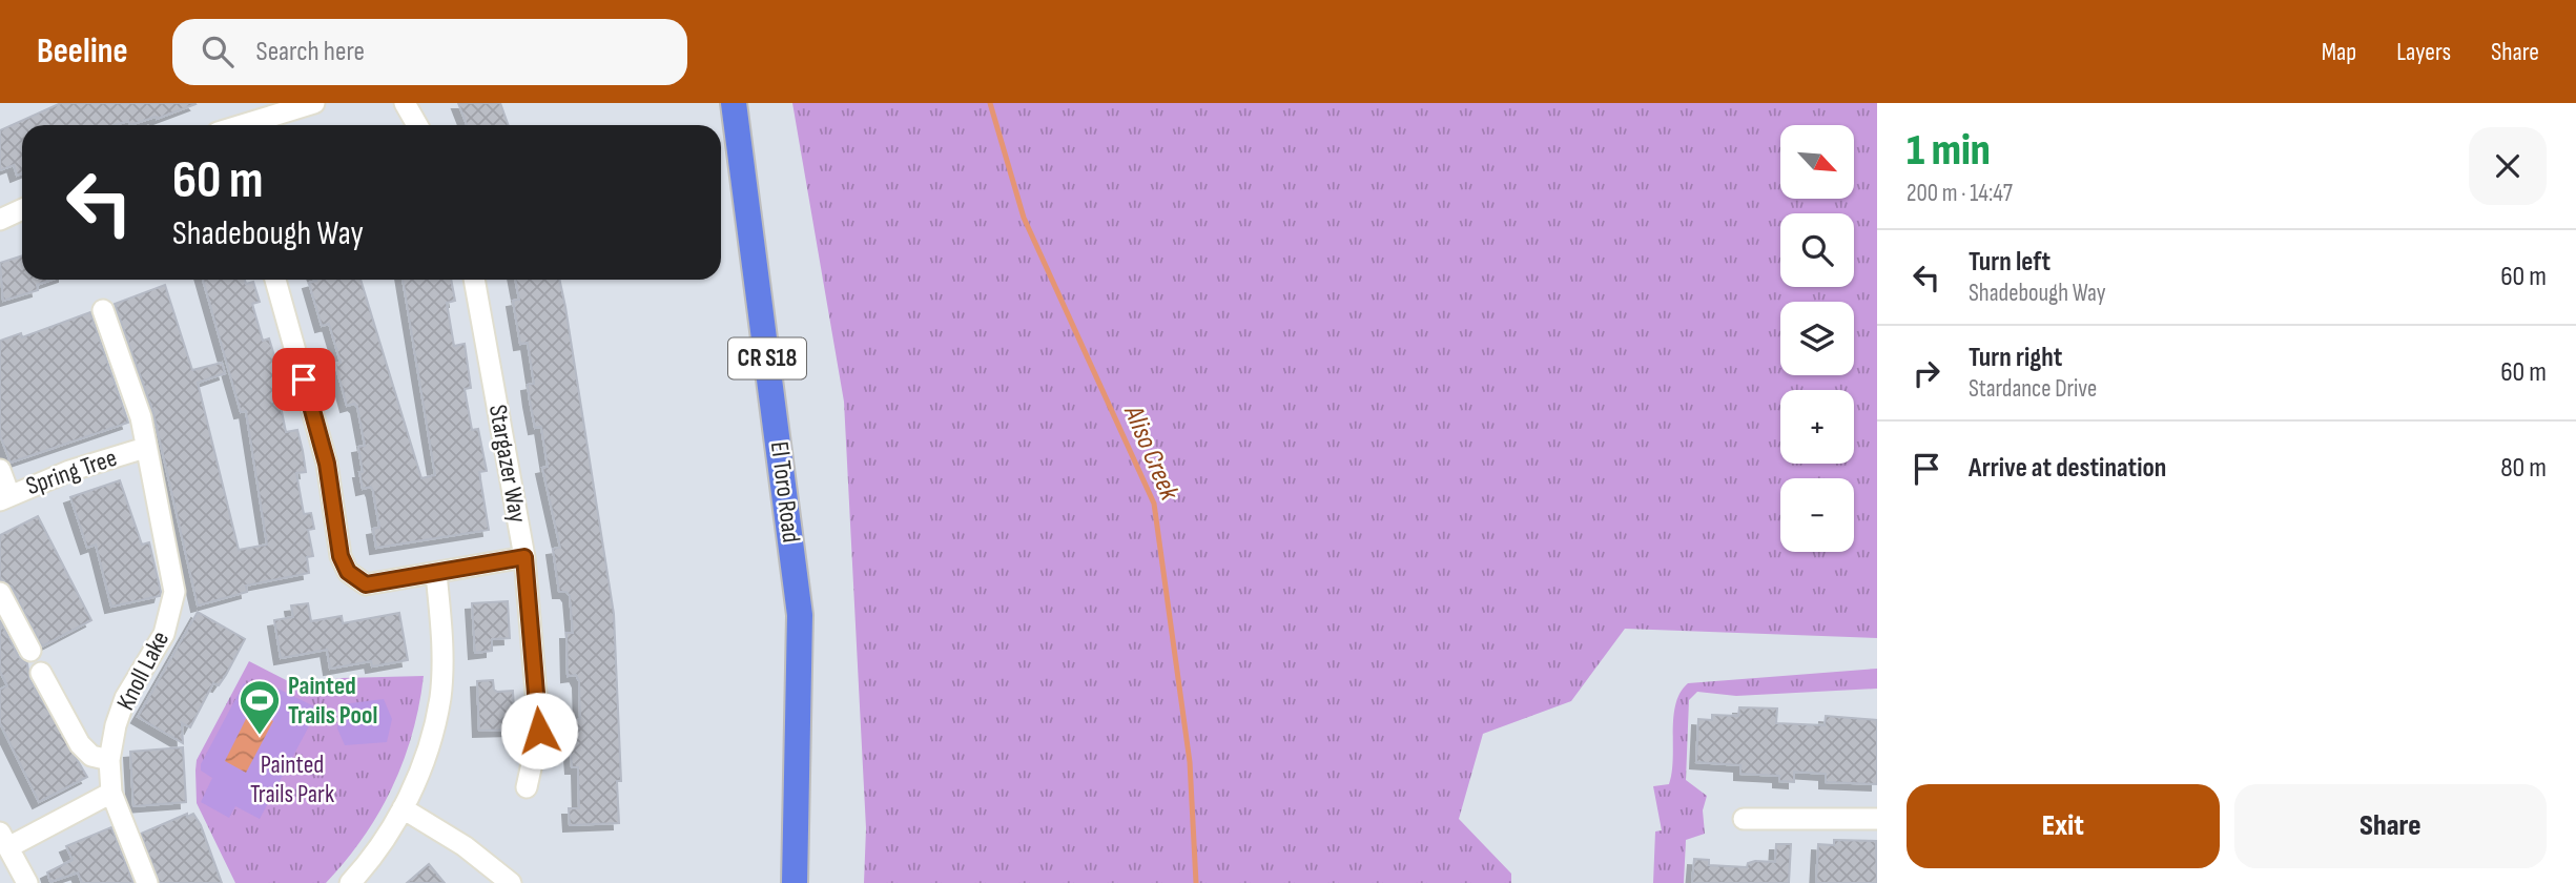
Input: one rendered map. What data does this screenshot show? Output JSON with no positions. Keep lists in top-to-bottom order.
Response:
{
  "streets": {
    "main road": ["CR S18", "El Toro Road"],
    "street": ["Stargazer Way", "Spring Tree", "Knoll Lake"]
  },
  "crossings": [
    ["Spring Tree", "Knoll Lake"]
  ],
  "water": ["Aliso Creek"],
  "parks": ["Painted Trails Park"],
  "places": {
    "sports": ["Painted Trails Pool"]
  },
  "north": "bottom right",
  "page": {
    "header": "Beeline",
    "search": "Search here",
    "nav": ["Map", "Layers", "Share"],
    "heading": ["1 min", "200 m · 14:47"],
    "map_buttons": ["+", "−"],
    "turn": ["60 m", "Shadebough Way"],
    "list": [
      {
        "name": "Turn left",
        "note": "Shadebough Way",
        "value": "60 m"
      },
      {
        "name": "Turn right",
        "note": "Stardance Drive",
        "value": "60 m"
      },
      {
        "name": "Arrive at destination",
        "value": "80 m"
      }
    ],
    "buttons": ["Exit", "Share"]
  }
}
